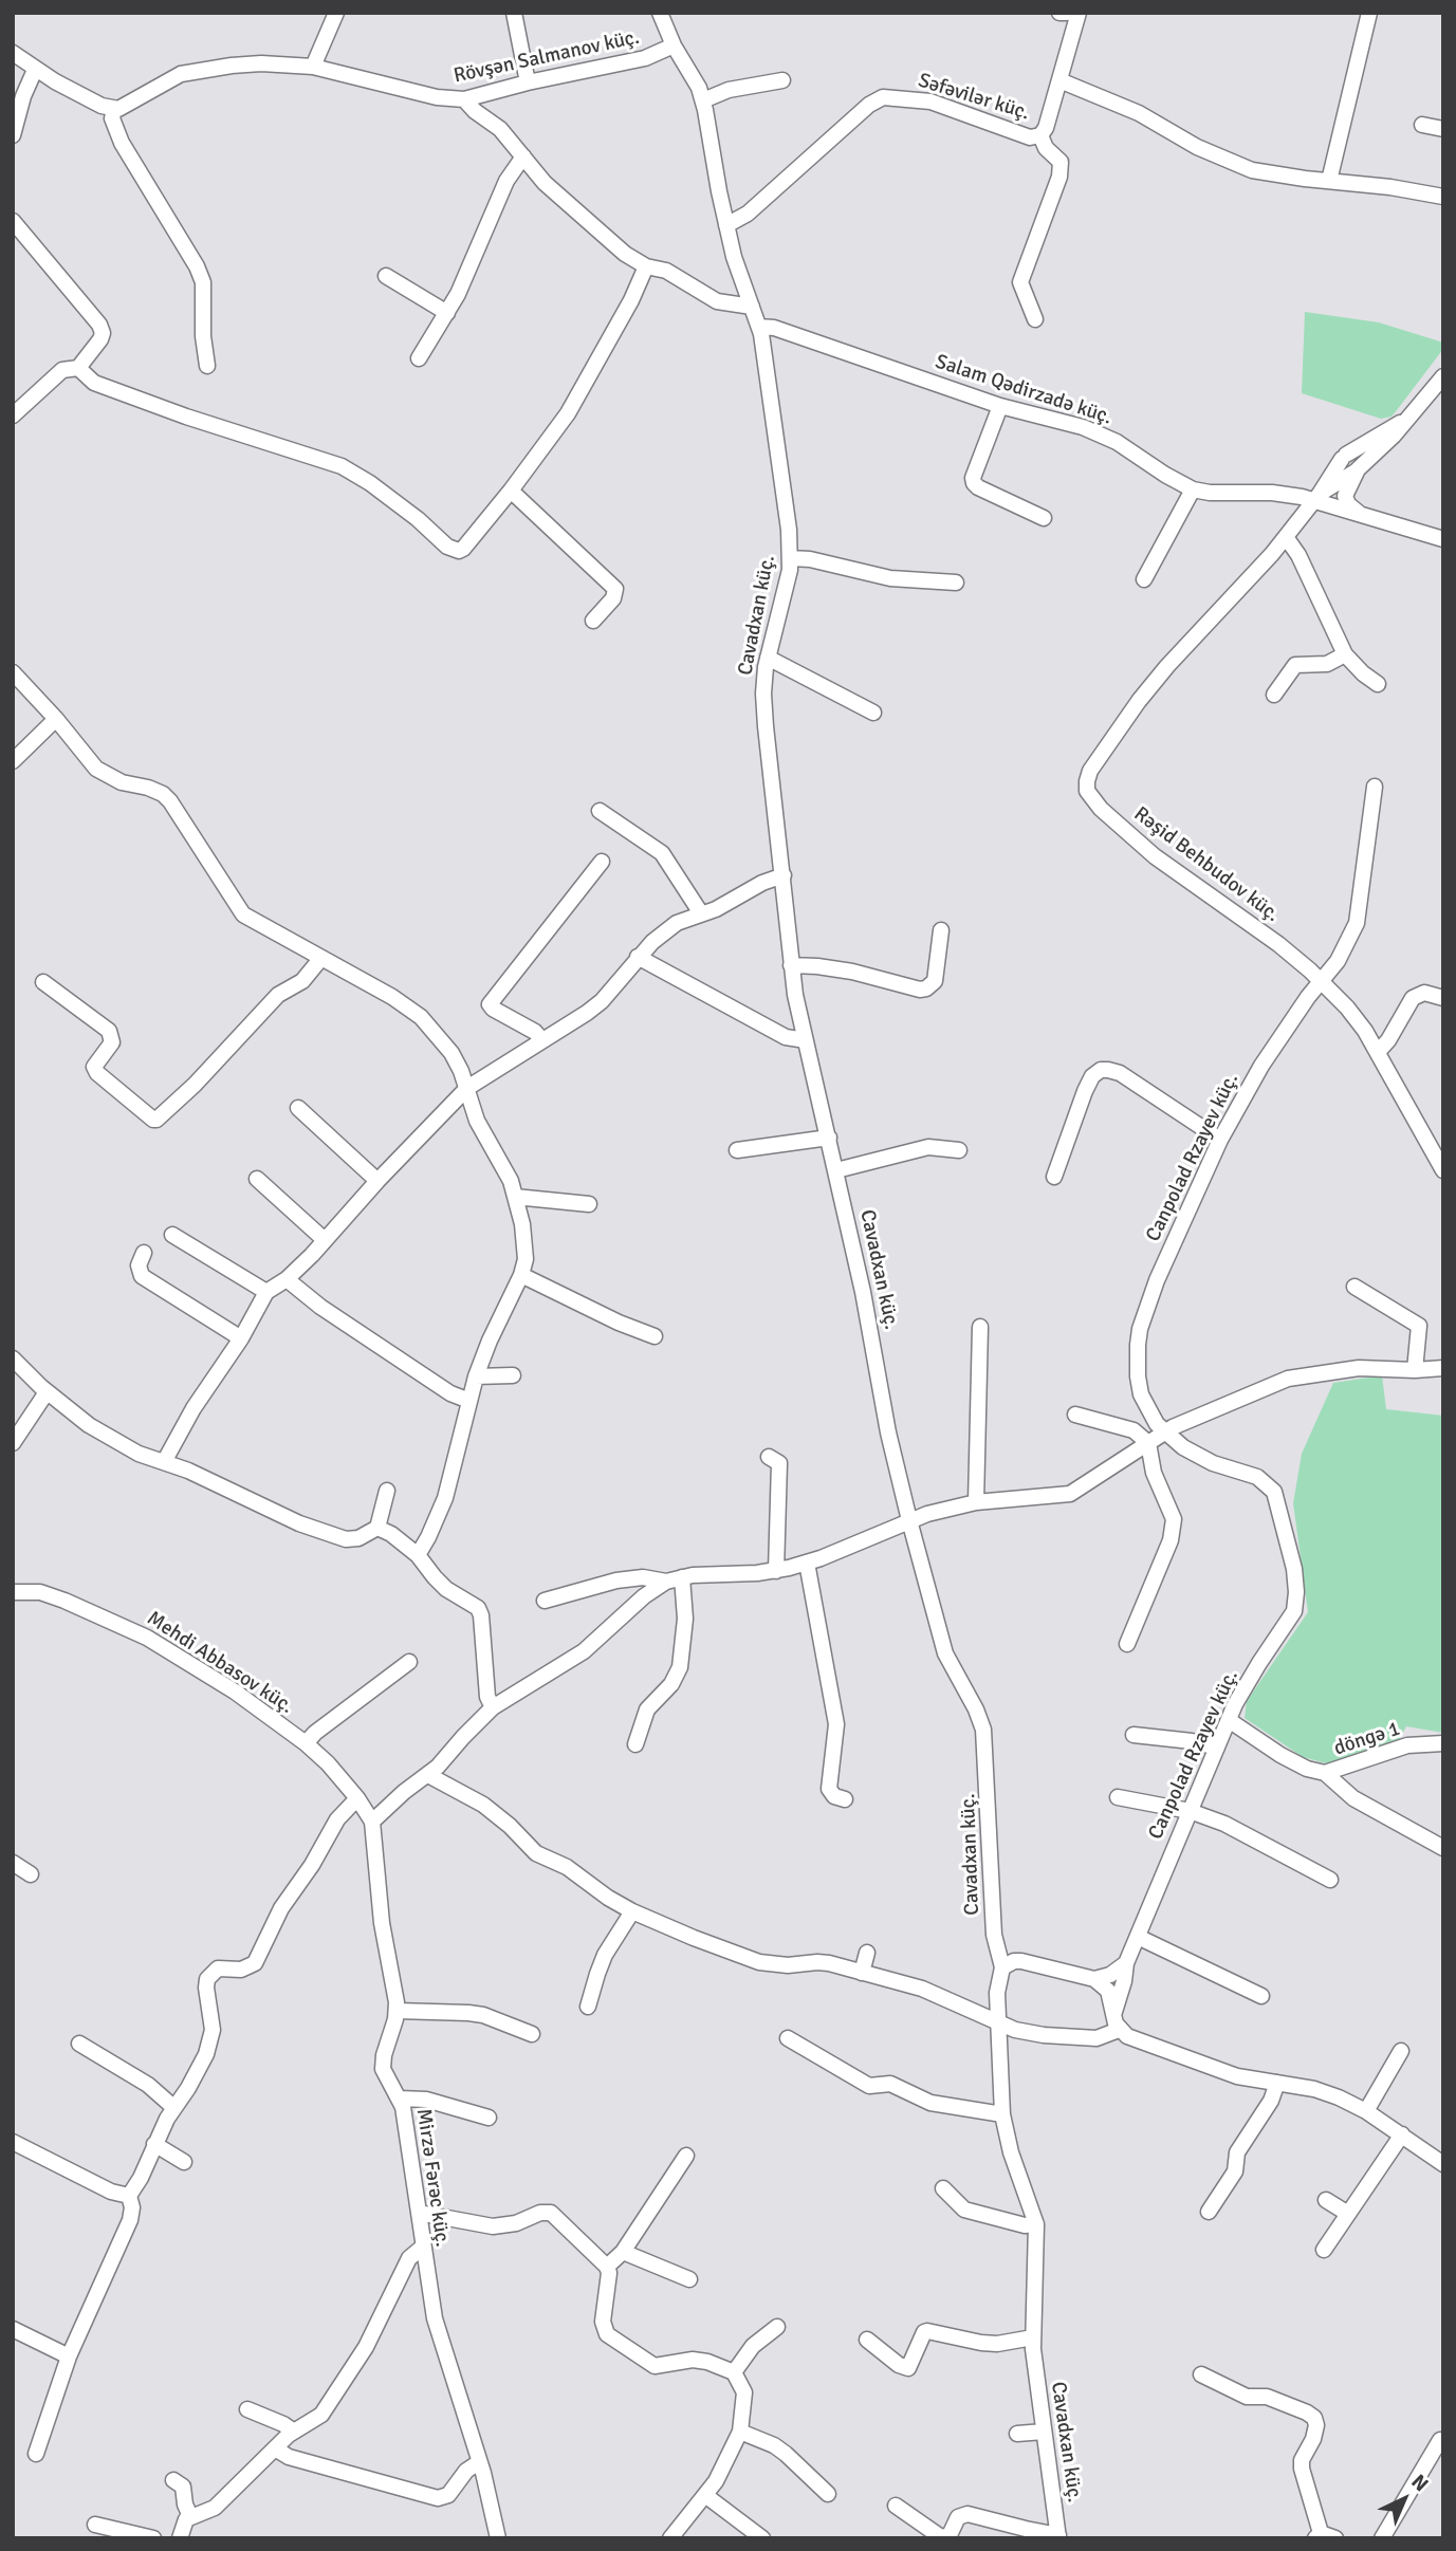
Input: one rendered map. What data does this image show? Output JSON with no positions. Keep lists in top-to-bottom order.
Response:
{
  "streets": {
    "street": [
      "Rövşən Salmanov küç.",
      "Səfəvilər küç.",
      "Salam Qədirzadə küç.",
      "Cavadxan küç.",
      "Rəşid Behbudov küç.",
      "Canpolad Rzayev küç.",
      "Mehdi Abbasov küç.",
      "döngə 1",
      "Mirzə Fərəc küç."
    ]
  },
  "crossings": [
    ["Rövşən Salmanov küç.", "Cavadxan küç."],
    ["Səfəvilər küç.", "Cavadxan küç."],
    ["Salam Qədirzadə küç.", "Cavadxan küç."],
    ["Salam Qədirzadə küç.", "Rəşid Behbudov küç."],
    ["Rəşid Behbudov küç.", "Canpolad Rzayev küç."],
    ["Canpolad Rzayev küç.", "döngə 1"],
    ["Mehdi Abbasov küç.", "Mirzə Fərəc küç."]
  ],
  "north": "top right"
}
